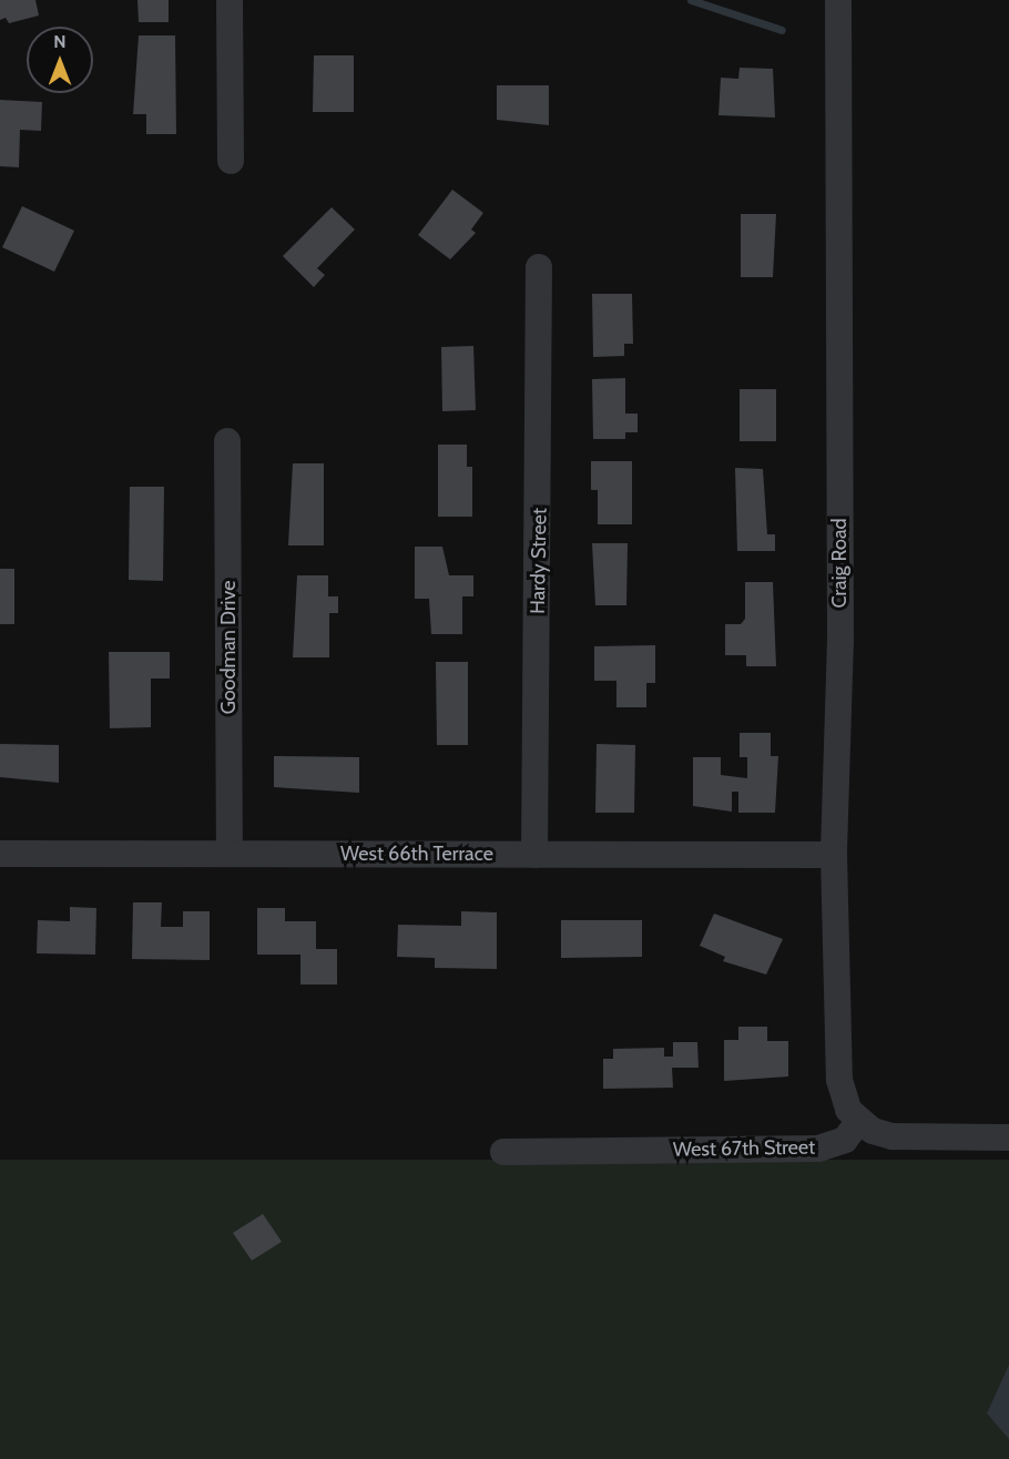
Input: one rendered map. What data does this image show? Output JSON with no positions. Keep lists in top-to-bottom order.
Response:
{
  "streets": {
    "street": [
      "Hardy Street",
      "Craig Road",
      "Goodman Drive",
      "West 66th Terrace",
      "West 67th Street"
    ]
  },
  "crossings": [
    ["Hardy Street", "West 66th Terrace"],
    ["Craig Road", "West 66th Terrace"],
    ["Craig Road", "West 67th Street"],
    ["Goodman Drive", "West 66th Terrace"]
  ],
  "north": "top"
}
